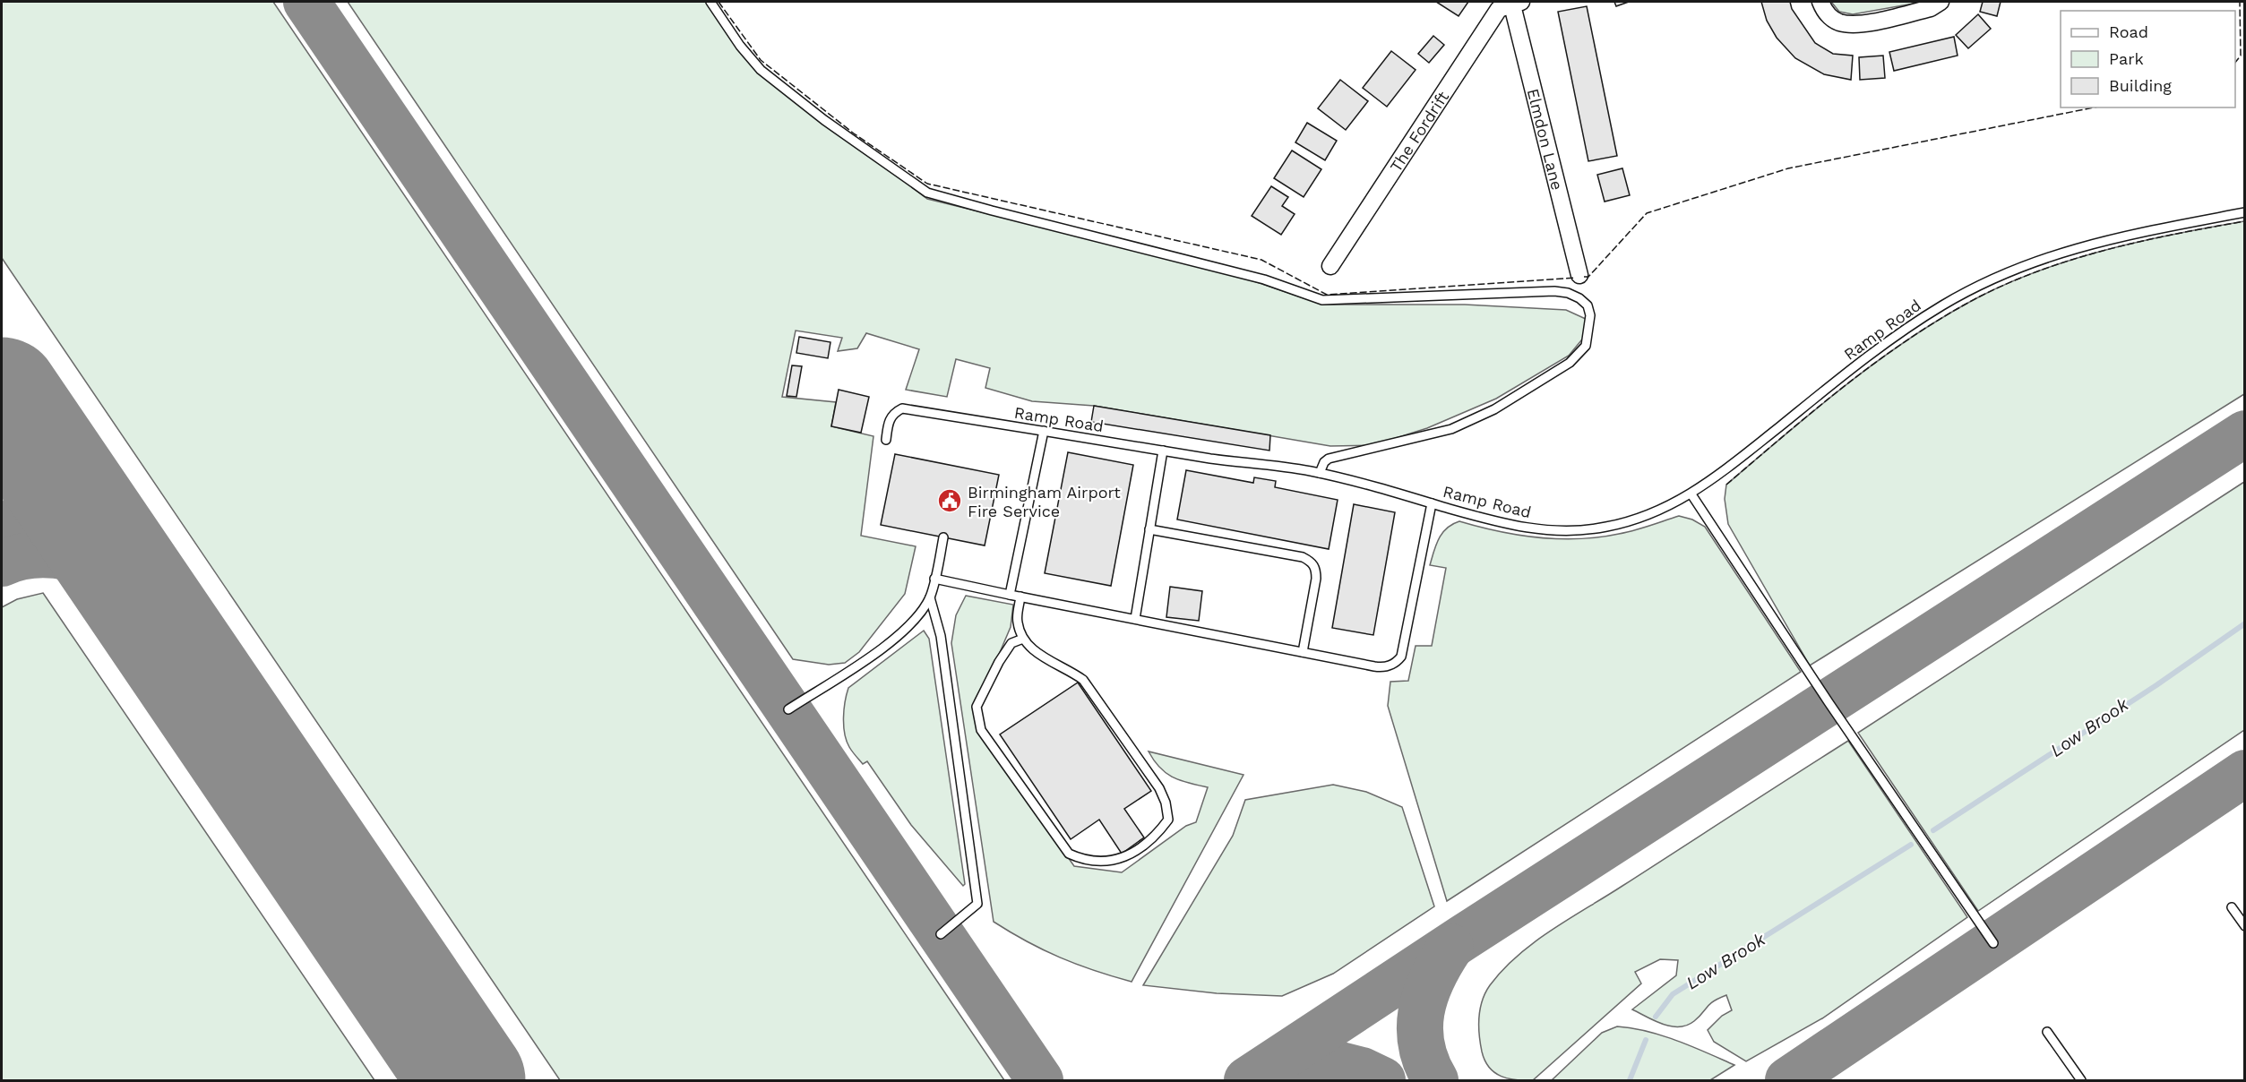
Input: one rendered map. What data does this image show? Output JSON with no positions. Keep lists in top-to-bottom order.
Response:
{
  "streets": {
    "street": ["The Fordrift", "Elmdon Lane"],
    "lane": ["Ramp Road"]
  },
  "crossings": [
    ["The Fordrift", "Elmdon Lane"]
  ],
  "water": ["Low Brook"],
  "places": {
    "public building": ["Birmingham Airport Fire Service"]
  },
  "legend": ["Road", "Park", "Building"]
}
